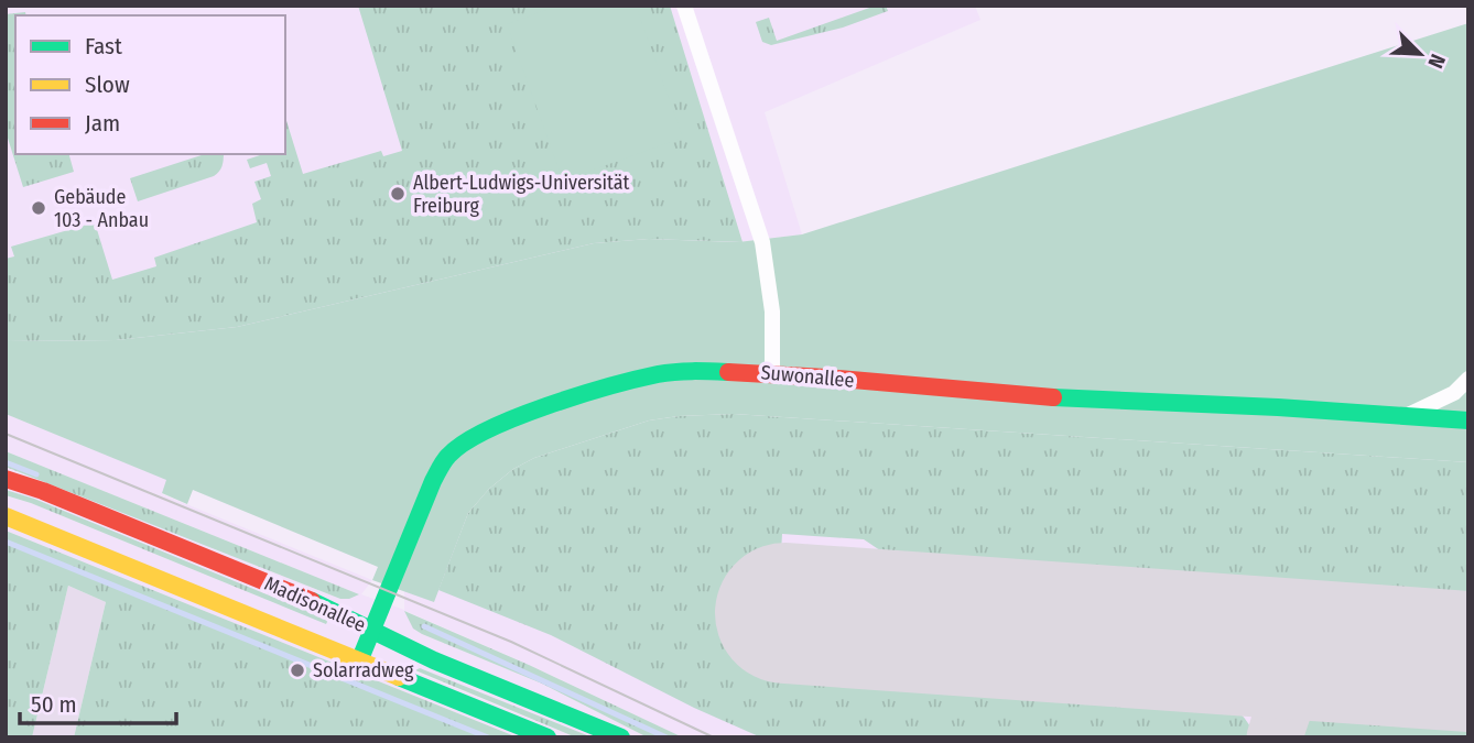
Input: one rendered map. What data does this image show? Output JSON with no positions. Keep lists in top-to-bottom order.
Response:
{
  "streets": {
    "street": ["Suwonallee", "Madisonallee"]
  },
  "crossings": [
    ["Suwonallee", "Madisonallee"]
  ],
  "places": ["Albert-Ludwigs-Universität Freiburg", "Gebäude 103 - Anbau", "Solarradweg"],
  "legend": ["Fast", "Slow", "Jam"],
  "scale_bar": "50 m",
  "north": "bottom right"
}
